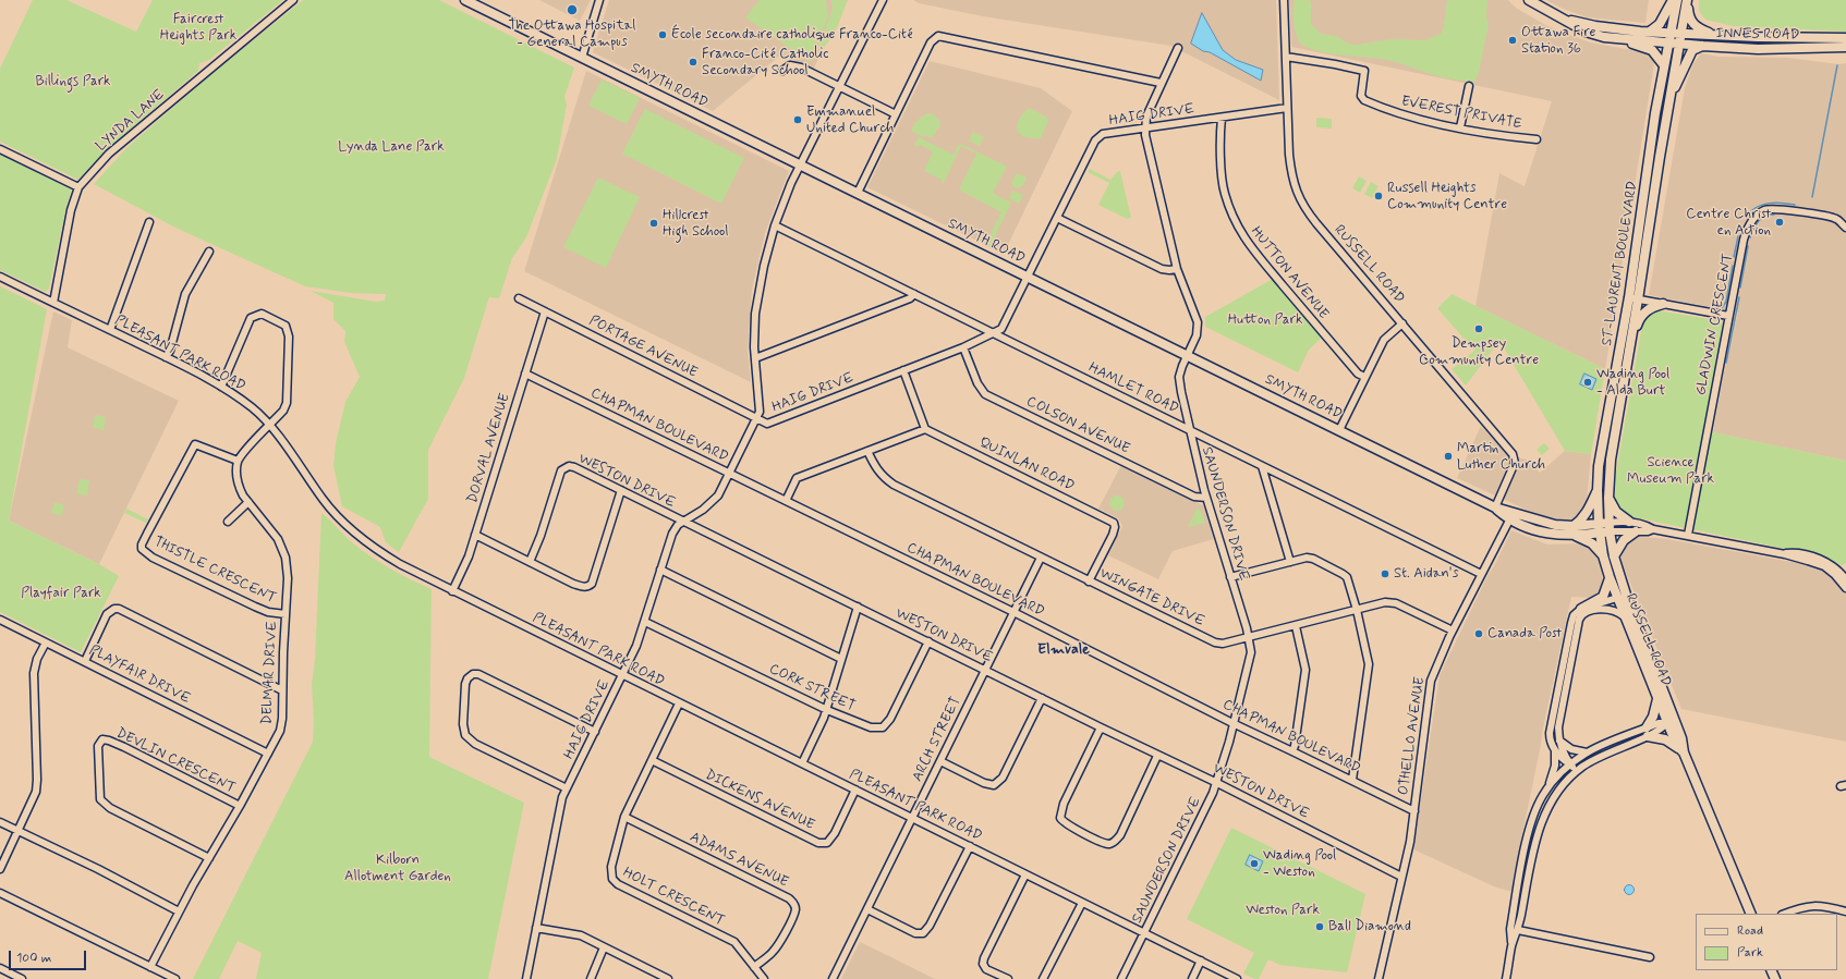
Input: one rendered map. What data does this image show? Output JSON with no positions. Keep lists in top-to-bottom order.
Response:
{
  "streets": {
    "main road": [
      "INNES ROAD",
      "SMYTH ROAD",
      "ST-LAURENT BOULEVARD",
      "RUSSELL ROAD"
    ],
    "street": [
      "EVEREST PRIVATE",
      "HAIG DRIVE",
      "LYNDA LANE",
      "HUTTON AVENUE",
      "GLADWIN CRESCENT",
      "PORTAGE AVENUE",
      "PLEASANT PARK ROAD",
      "HAMLET ROAD",
      "CHAPMAN BOULEVARD",
      "COLSON AVENUE",
      "DORVAL AVENUE",
      "QUINLAN ROAD",
      "WESTON DRIVE",
      "SAUNDERSON DRIVE",
      "THISTLE CRESCENT",
      "WINGATE DRIVE",
      "DELMAR DRIVE",
      "PLAYFAIR DRIVE",
      "CORK STREET",
      "OTHELLO AVENUE",
      "ARCH STREET",
      "DEVLIN CRESCENT",
      "DICKENS AVENUE",
      "ADAMS AVENUE",
      "HOLT CRESCENT"
    ]
  },
  "crossings": [
    ["INNES ROAD", "ST-LAURENT BOULEVARD"],
    ["SMYTH ROAD", "HAIG DRIVE"],
    ["SMYTH ROAD", "ST-LAURENT BOULEVARD"],
    ["SMYTH ROAD", "RUSSELL ROAD"],
    ["SMYTH ROAD", "SAUNDERSON DRIVE"],
    ["SMYTH ROAD", "OTHELLO AVENUE"],
    ["EVEREST PRIVATE", "RUSSELL ROAD"],
    ["HAIG DRIVE", "RUSSELL ROAD"],
    ["HAIG DRIVE", "HUTTON AVENUE"],
    ["HAIG DRIVE", "PORTAGE AVENUE"],
    ["HAIG DRIVE", "PLEASANT PARK ROAD"],
    ["HAIG DRIVE", "HAMLET ROAD"],
    ["HAIG DRIVE", "CHAPMAN BOULEVARD"],
    ["HAIG DRIVE", "COLSON AVENUE"],
    ["HAIG DRIVE", "WESTON DRIVE"],
    ["HAIG DRIVE", "SAUNDERSON DRIVE"],
    ["HAIG DRIVE", "CORK STREET"],
    ["LYNDA LANE", "PLEASANT PARK ROAD"],
    ["ST-LAURENT BOULEVARD", "RUSSELL ROAD"],
    ["PORTAGE AVENUE", "DORVAL AVENUE"],
    ["PLEASANT PARK ROAD", "DORVAL AVENUE"],
    ["PLEASANT PARK ROAD", "SAUNDERSON DRIVE"],
    ["PLEASANT PARK ROAD", "ARCH STREET"],
    ["PLEASANT PARK ROAD", "DICKENS AVENUE"],
    ["PLEASANT PARK ROAD", "HOLT CRESCENT"],
    ["HAMLET ROAD", "SAUNDERSON DRIVE"],
    ["HAMLET ROAD", "OTHELLO AVENUE"],
    ["CHAPMAN BOULEVARD", "DORVAL AVENUE"],
    ["CHAPMAN BOULEVARD", "SAUNDERSON DRIVE"],
    ["CHAPMAN BOULEVARD", "OTHELLO AVENUE"],
    ["CHAPMAN BOULEVARD", "ARCH STREET"],
    ["COLSON AVENUE", "SAUNDERSON DRIVE"],
    ["QUINLAN ROAD", "WINGATE DRIVE"],
    ["WESTON DRIVE", "SAUNDERSON DRIVE"],
    ["WESTON DRIVE", "CORK STREET"],
    ["WESTON DRIVE", "OTHELLO AVENUE"],
    ["WESTON DRIVE", "ARCH STREET"],
    ["SAUNDERSON DRIVE", "WINGATE DRIVE"],
    ["THISTLE CRESCENT", "DELMAR DRIVE"],
    ["WINGATE DRIVE", "OTHELLO AVENUE"],
    ["WINGATE DRIVE", "ARCH STREET"],
    ["DELMAR DRIVE", "PLAYFAIR DRIVE"],
    ["DELMAR DRIVE", "DEVLIN CRESCENT"],
    ["DICKENS AVENUE", "HOLT CRESCENT"],
    ["ADAMS AVENUE", "HOLT CRESCENT"]
  ],
  "districts": ["Elmvale"],
  "parks": [
    "Faircrest Heights Park",
    "Billings Park",
    "Lynda Lane Park",
    "Hutton Park",
    "Science Museum Park",
    "Playfair Park",
    "Kilborn Allotment Garden",
    "Weston Park"
  ],
  "places": [
    "The Ottawa Hospital - General Campus",
    "École secondaire catholique Franco-Cité",
    "Ottawa Fire Station 36",
    "Franco-Cité Catholic Secondary School",
    "Emmanuel United Church",
    "Russell Heights Community Centre",
    "Centre Christ en Action",
    "Hillcrest High School",
    "Dempsey Community Centre",
    "Wading Pool - Alda Burt",
    "Martin Luther Church",
    "St. Aidan's",
    "Canada Post",
    "Wading Pool - Weston",
    "Ball Diamond"
  ],
  "legend": ["Road", "Park"],
  "scale_bar": "100 m"
}
